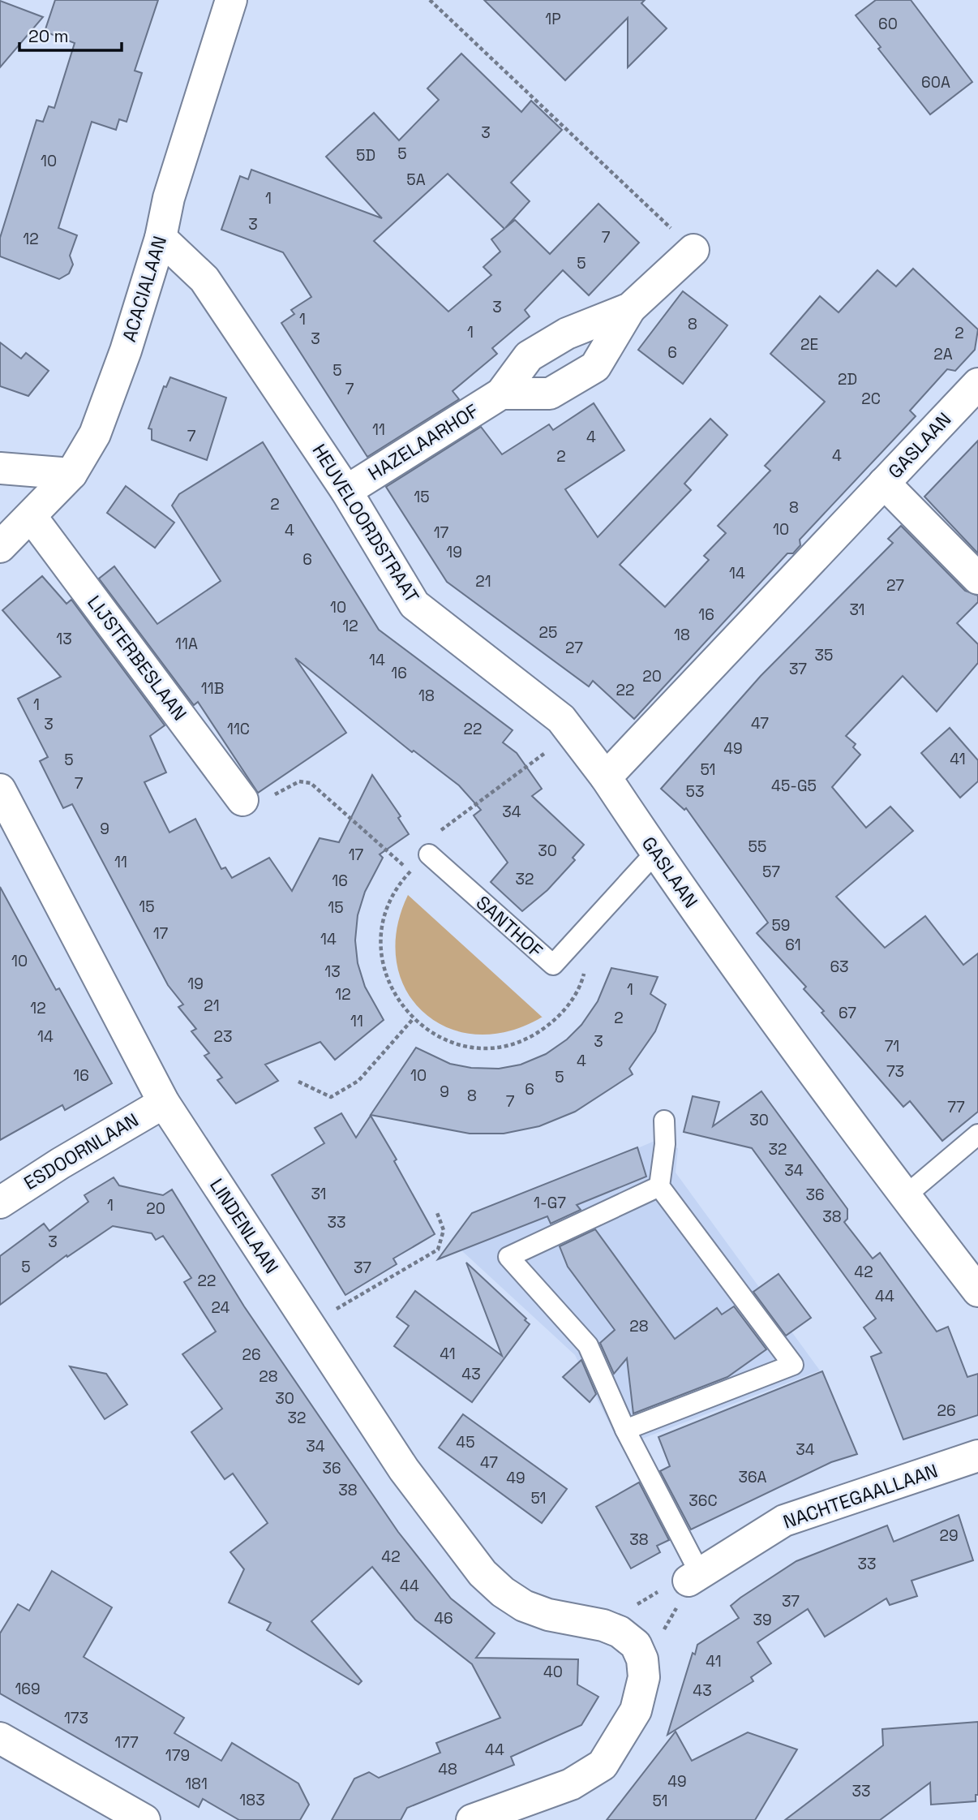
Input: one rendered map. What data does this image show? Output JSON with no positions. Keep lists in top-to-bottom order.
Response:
{
  "streets": {
    "street": [
      "ACACIALAAN",
      "HAZELAARHOF",
      "GASLAAN",
      "HEUVELOORDSTRAAT",
      "LIJSTERBESLAAN",
      "ESDOORNLAAN",
      "LINDENLAAN",
      "NACHTEGAALLAAN"
    ],
    "lane": ["SANTHOF"]
  },
  "crossings": [
    ["ACACIALAAN", "HEUVELOORDSTRAAT"],
    ["ACACIALAAN", "LIJSTERBESLAAN"],
    ["HAZELAARHOF", "HEUVELOORDSTRAAT"],
    ["GASLAAN", "HEUVELOORDSTRAAT"],
    ["GASLAAN", "SANTHOF"],
    ["ESDOORNLAAN", "LINDENLAAN"]
  ],
  "house_numbers": [
    "1P",
    "60",
    "60A",
    "3",
    "5",
    "5D",
    "10",
    "5A",
    "1",
    "3",
    "7",
    "12",
    "5",
    "3",
    "1",
    "8",
    "1",
    "2",
    "3",
    "2E",
    "6",
    "2A",
    "5",
    "2D",
    "7",
    "2C",
    "11",
    "7",
    "4",
    "4",
    "2",
    "15",
    "2",
    "8",
    "10",
    "4",
    "17",
    "19",
    "6",
    "14",
    "21",
    "27",
    "10",
    "31",
    "16",
    "12",
    "25",
    "18",
    "13",
    "11A",
    "27",
    "35",
    "14",
    "37",
    "16",
    "20",
    "11B",
    "22",
    "18",
    "1",
    "47",
    "3",
    "11C",
    "22",
    "49",
    "41",
    "5",
    "51",
    "7",
    "45-G5",
    "53",
    "34",
    "9",
    "55",
    "30",
    "17",
    "11",
    "57",
    "32",
    "16",
    "15",
    "15",
    "59",
    "17",
    "14",
    "61",
    "10",
    "63",
    "13",
    "19",
    "1",
    "12",
    "21",
    "12",
    "67",
    "2",
    "11",
    "14",
    "23",
    "3",
    "71",
    "4",
    "73",
    "16",
    "10",
    "5",
    "6",
    "9",
    "8",
    "7",
    "77",
    "30",
    "32",
    "34",
    "31",
    "36",
    "1-G7",
    "1",
    "20",
    "38",
    "33",
    "3",
    "5",
    "37",
    "42",
    "22",
    "44",
    "24",
    "28",
    "41",
    "26",
    "43",
    "28",
    "30",
    "26",
    "32",
    "45",
    "34",
    "34",
    "47",
    "36",
    "36A",
    "49",
    "38",
    "51",
    "36C",
    "29",
    "38",
    "42",
    "33",
    "44",
    "37",
    "46",
    "39",
    "41",
    "40",
    "169",
    "43",
    "173",
    "177",
    "44",
    "179",
    "48",
    "49",
    "181",
    "33",
    "183",
    "51"
  ],
  "scale_bar": "20 m"
}
